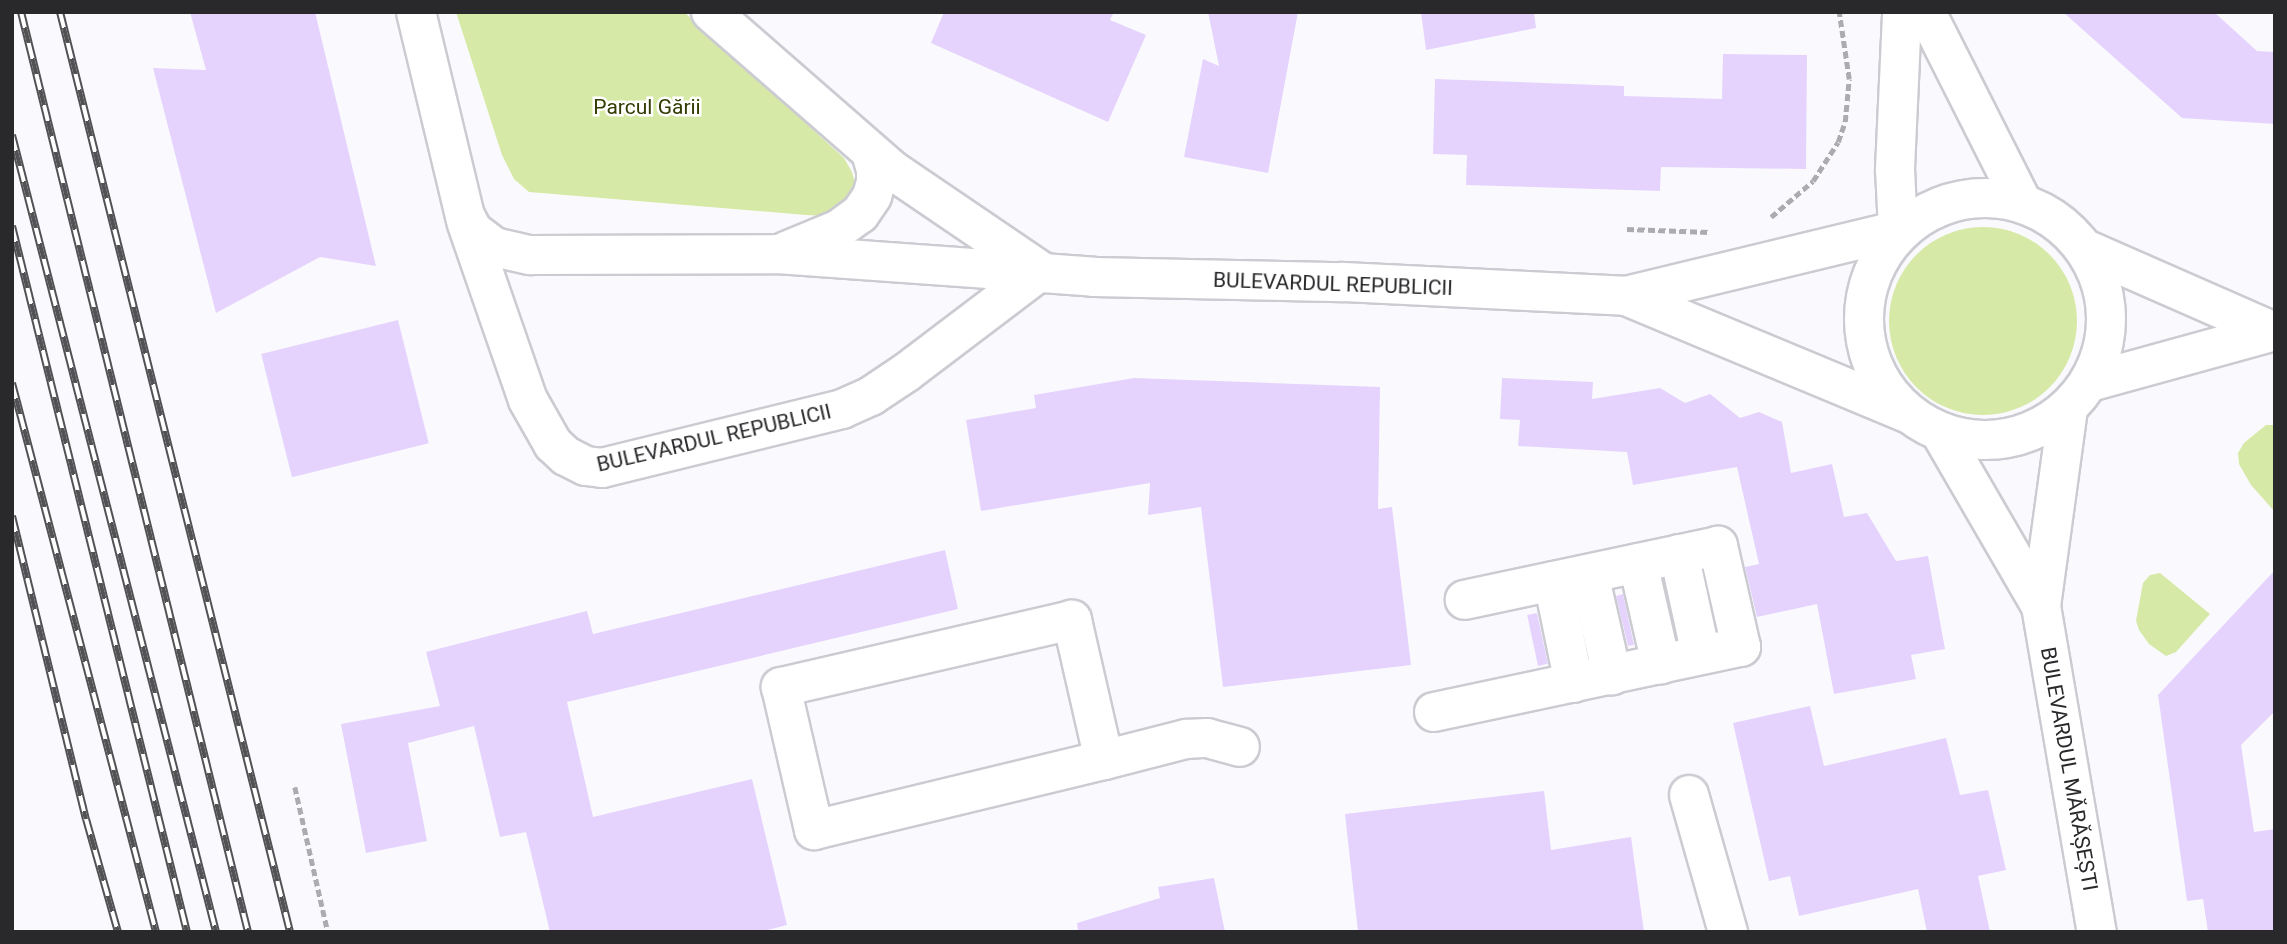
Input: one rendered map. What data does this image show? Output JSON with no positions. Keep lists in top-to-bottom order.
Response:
{
  "streets": {
    "street": ["BULEVARDUL REPUBLICII", "BULEVARDUL MĂRĂȘEȘTI"]
  },
  "crossings": [
    ["BULEVARDUL REPUBLICII", "BULEVARDUL MĂRĂȘEȘTI"]
  ],
  "parks": ["Parcul Gării"]
}
